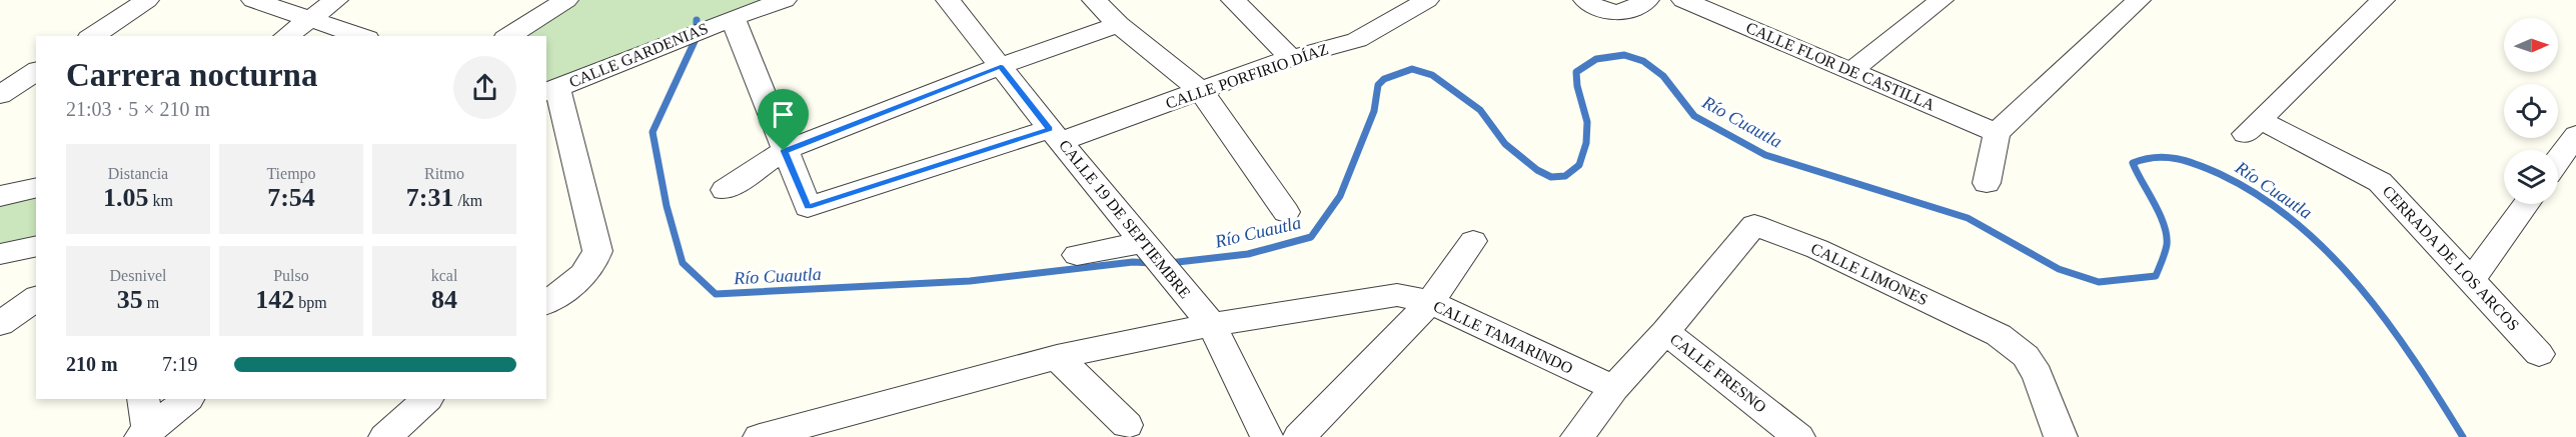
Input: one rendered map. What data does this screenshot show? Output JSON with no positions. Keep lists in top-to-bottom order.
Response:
{
  "streets": {
    "street": [
      "CALLE GARDENIAS",
      "CALLE FLOR DE CASTILLA",
      "CALLE PORFIRIO DÍAZ",
      "CALLE 19 DE SEPTIEMBRE",
      "CERRADA DE LOS ARCOS",
      "CALLE LIMONES",
      "CALLE TAMARINDO",
      "CALLE FRESNO"
    ]
  },
  "crossings": [
    ["CALLE PORFIRIO DÍAZ", "CALLE 19 DE SEPTIEMBRE"],
    ["CALLE 19 DE SEPTIEMBRE", "CALLE TAMARINDO"],
    ["CALLE LIMONES", "CALLE FRESNO"]
  ],
  "water": ["Río Cuautla"],
  "north": "right",
  "page": {
    "heading": ["Carrera nocturna", "21:03 · 5 × 210 m"],
    "stats": [
      ["Distancia", "1.05 km"],
      ["Tiempo", "7:54"],
      ["Ritmo", "7:31 /km"],
      ["Desnivel", "35 m"],
      ["Pulso", "142 bpm"],
      ["kcal", "84"]
    ],
    "list": [
      {
        "name": "210 m",
        "note": "7:19"
      }
    ]
  }
}
